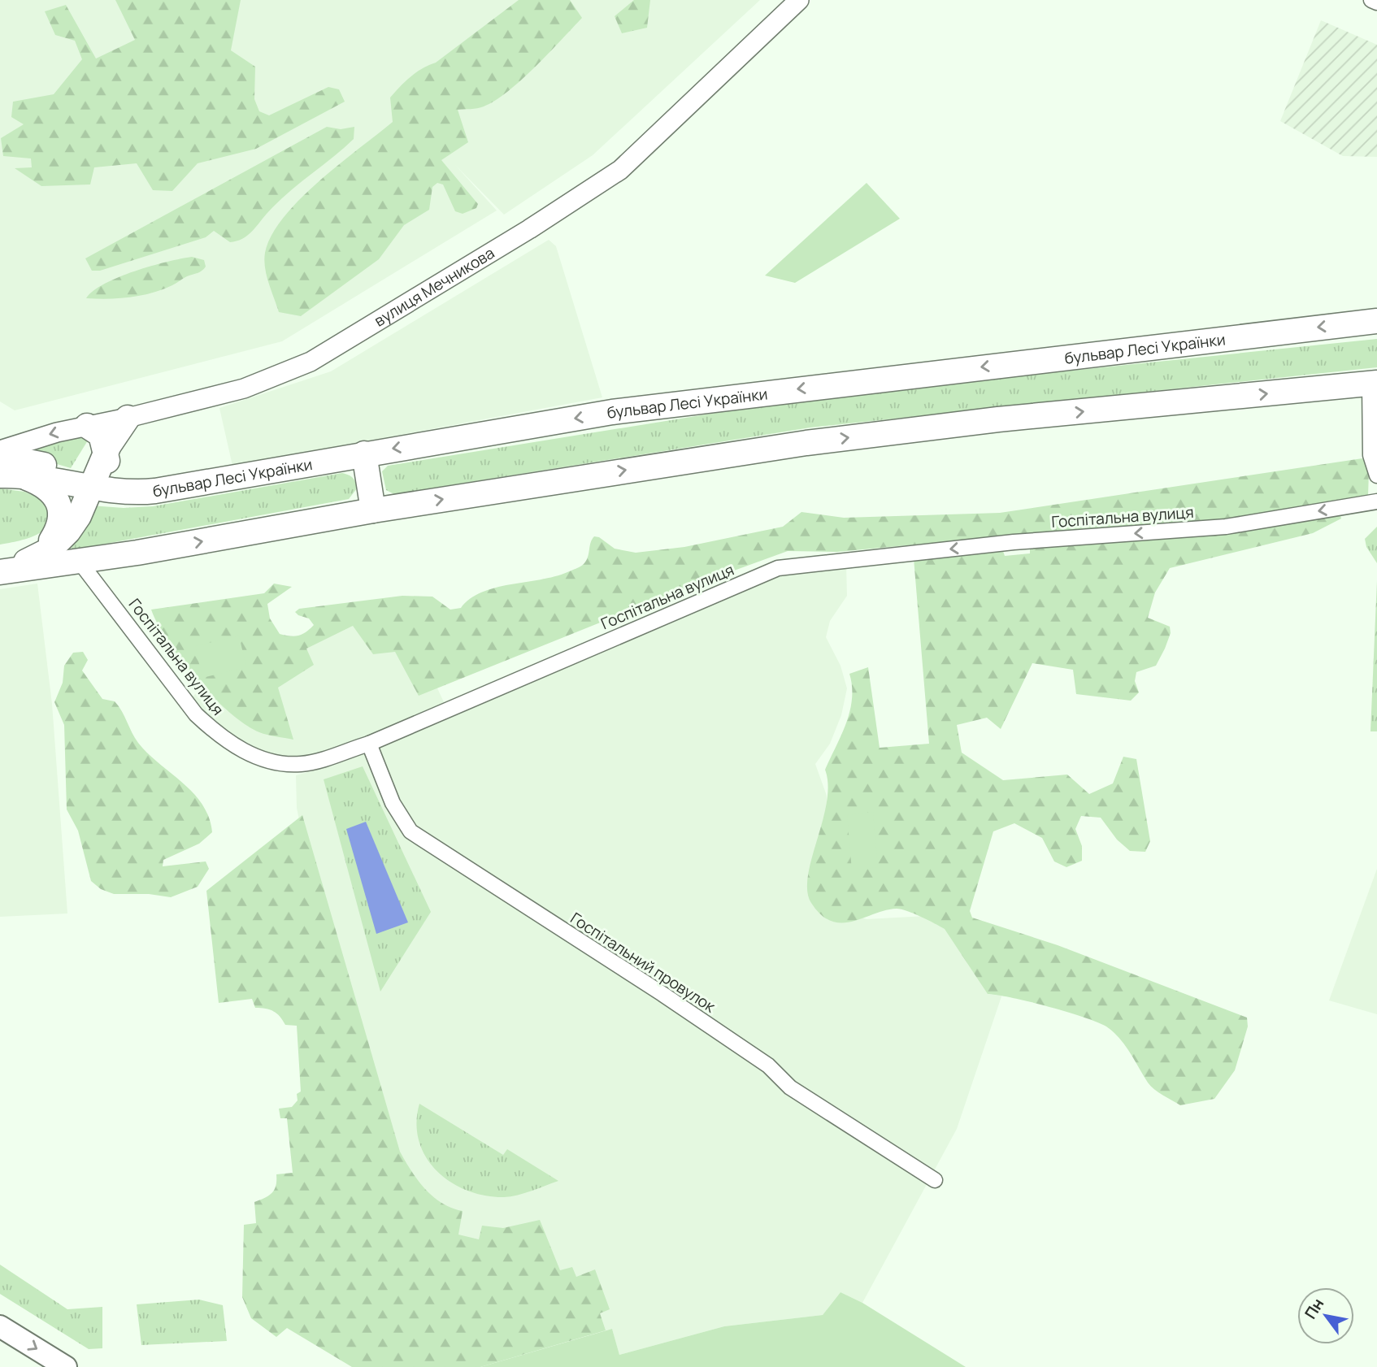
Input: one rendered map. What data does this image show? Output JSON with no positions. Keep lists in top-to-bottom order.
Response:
{
  "streets": {
    "main road": ["бульвар Лесі Українки"],
    "street": ["вулиця Мечникова", "Госпітальна вулиця", "Госпітальний провулок"]
  },
  "crossings": [
    ["Госпітальна вулиця", "Госпітальний провулок"]
  ],
  "one_way": ["Госпітальна вулиця"],
  "north": "top left"
}
